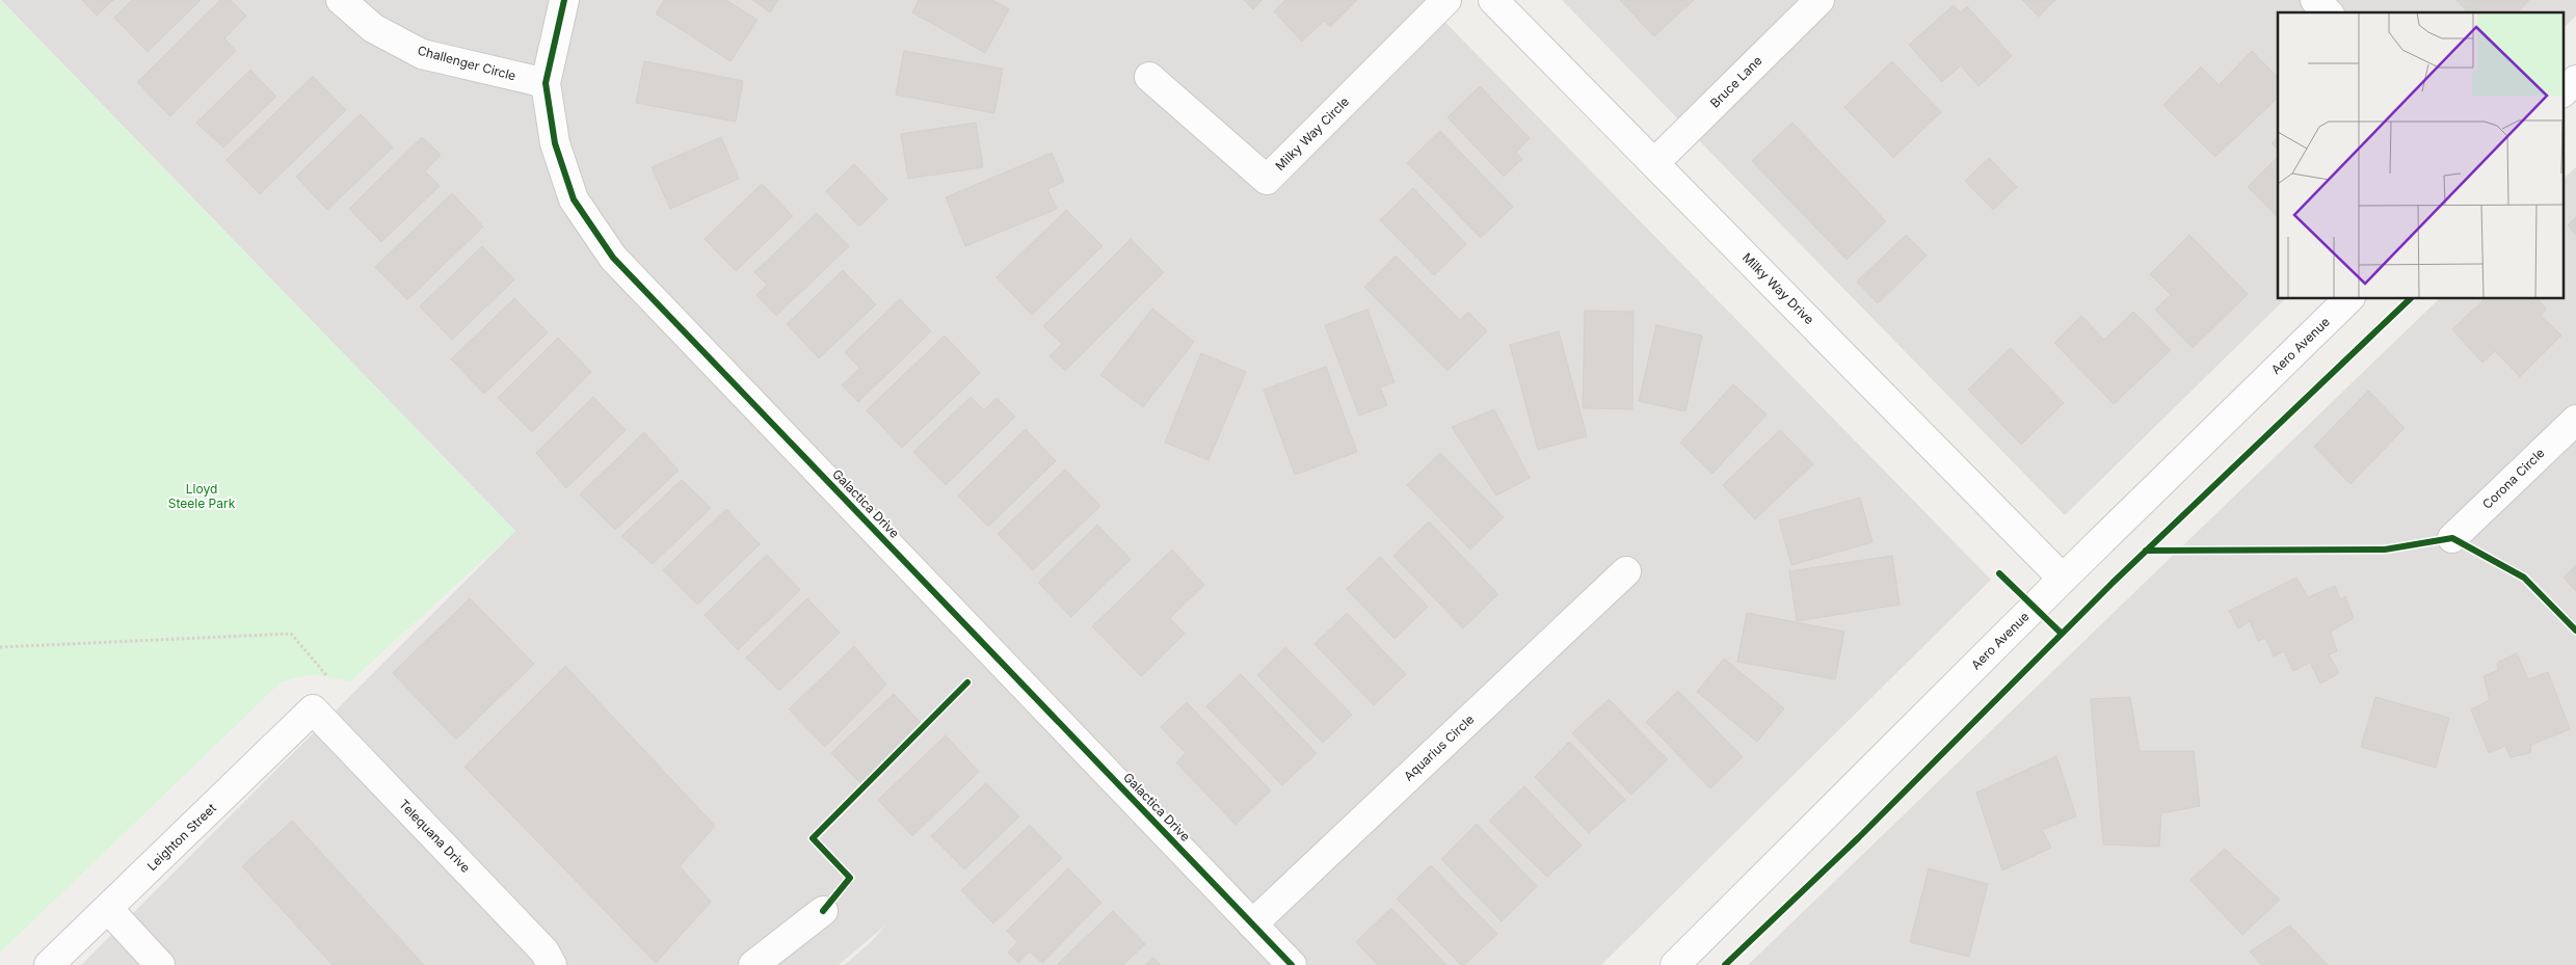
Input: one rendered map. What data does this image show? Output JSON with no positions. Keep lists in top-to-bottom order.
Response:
{
  "streets": {
    "street": [
      "Challenger Circle",
      "Bruce Lane",
      "Milky Way Circle",
      "Milky Way Drive",
      "Aero Avenue",
      "Corona Circle",
      "Galactica Drive",
      "Aquarius Circle",
      "Telequana Drive",
      "Leighton Street"
    ]
  },
  "crossings": [
    ["Challenger Circle", "Galactica Drive"],
    ["Bruce Lane", "Milky Way Drive"],
    ["Milky Way Drive", "Aero Avenue"],
    ["Galactica Drive", "Aquarius Circle"],
    ["Telequana Drive", "Leighton Street"]
  ],
  "parks": ["Lloyd Steele Park"]
}
